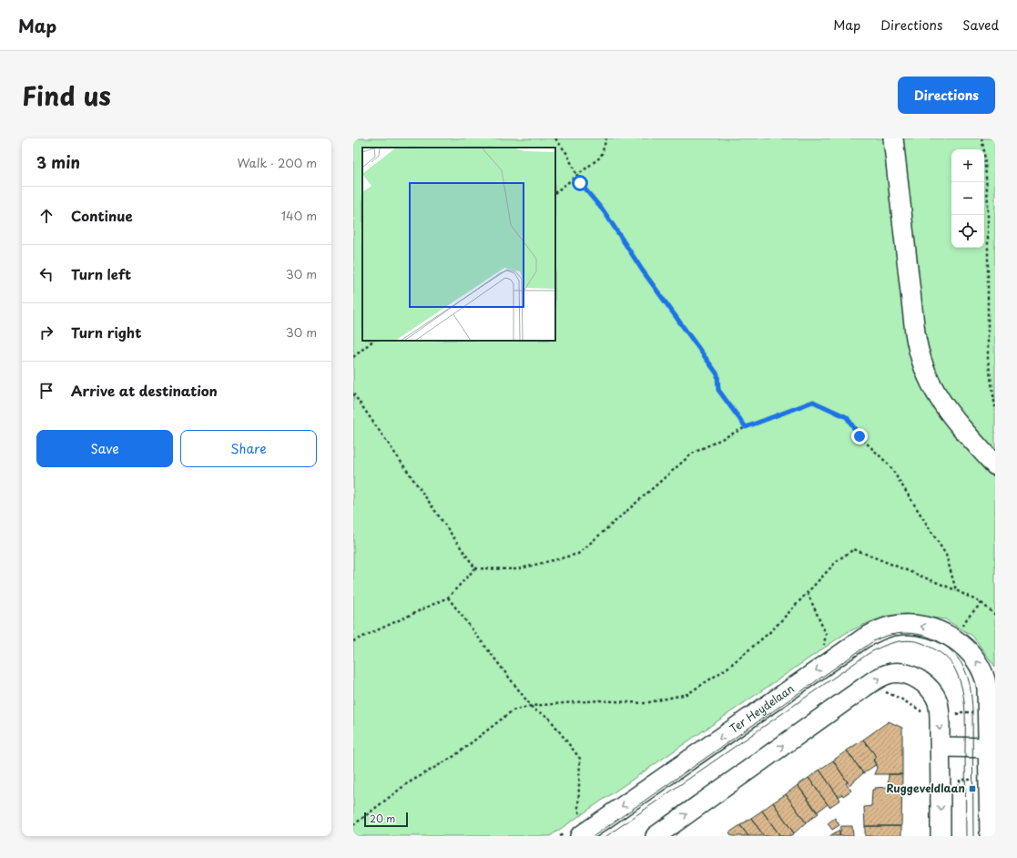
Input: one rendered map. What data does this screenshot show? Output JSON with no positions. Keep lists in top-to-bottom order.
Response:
{
  "streets": {
    "street": ["Ter Heydelaan"]
  },
  "one_way": ["Ter Heydelaan"],
  "places": {
    "transit": ["Ruggeveldlaan"]
  },
  "scale_bar": "20 m",
  "page": {
    "header": "Map",
    "nav": ["Map", "Directions", "Saved"],
    "title": "Find us",
    "buttons": [
      "Directions",
      ["Save", "Share"]
    ],
    "heading": ["3 min", "Walk · 200 m"],
    "map_buttons": ["+", "−"],
    "list": [
      ["Continue", "140 m"],
      ["Turn left", "30 m"],
      ["Turn right", "30 m"],
      "Arrive at destination"
    ],
    "scale": "20 m"
  }
}
